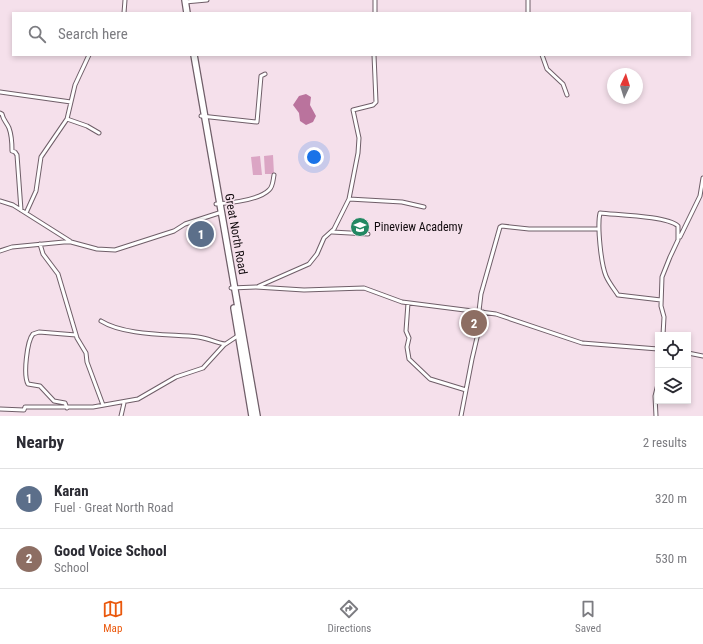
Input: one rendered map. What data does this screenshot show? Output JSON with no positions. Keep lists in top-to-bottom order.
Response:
{
  "streets": {
    "highway": ["Great North Road"]
  },
  "places": {
    "school or university": ["Pineview Academy"]
  },
  "north": "top",
  "page": {
    "search": "Search here",
    "pins": ["1", "2"],
    "heading": ["Nearby", "2 results"],
    "list": [
      {
        "mark": "1",
        "name": "Karan",
        "note": "Fuel · Great North Road",
        "value": "320 m"
      },
      {
        "mark": "2",
        "name": "Good Voice School",
        "note": "School",
        "value": "530 m"
      }
    ],
    "nav": ["Map", "Directions", "Saved"]
  }
}
